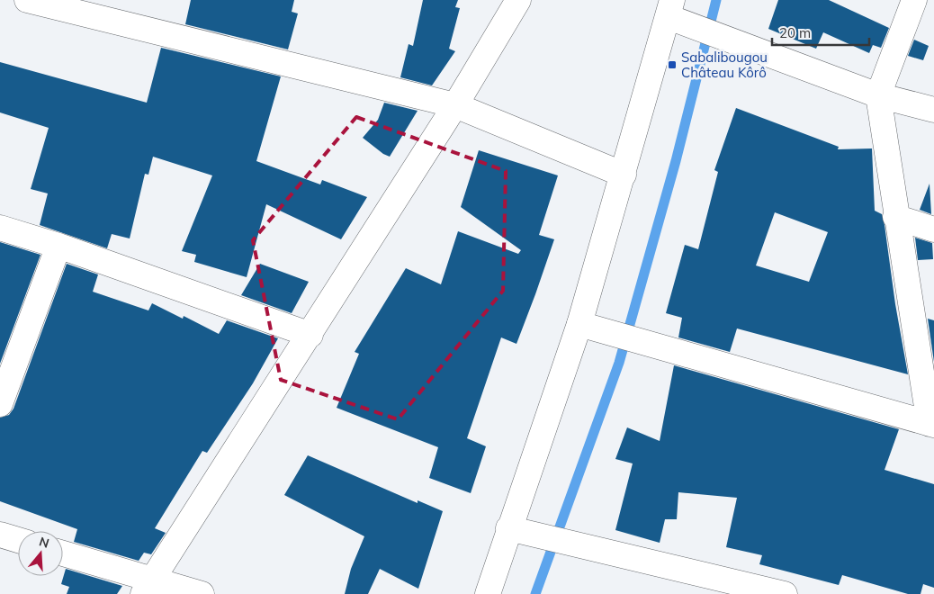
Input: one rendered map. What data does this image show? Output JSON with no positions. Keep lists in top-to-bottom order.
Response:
{
  "places": {
    "transit": ["Sabalibougou Château Kôrô"]
  },
  "scale_bar": "20 m",
  "north": "top"
}
